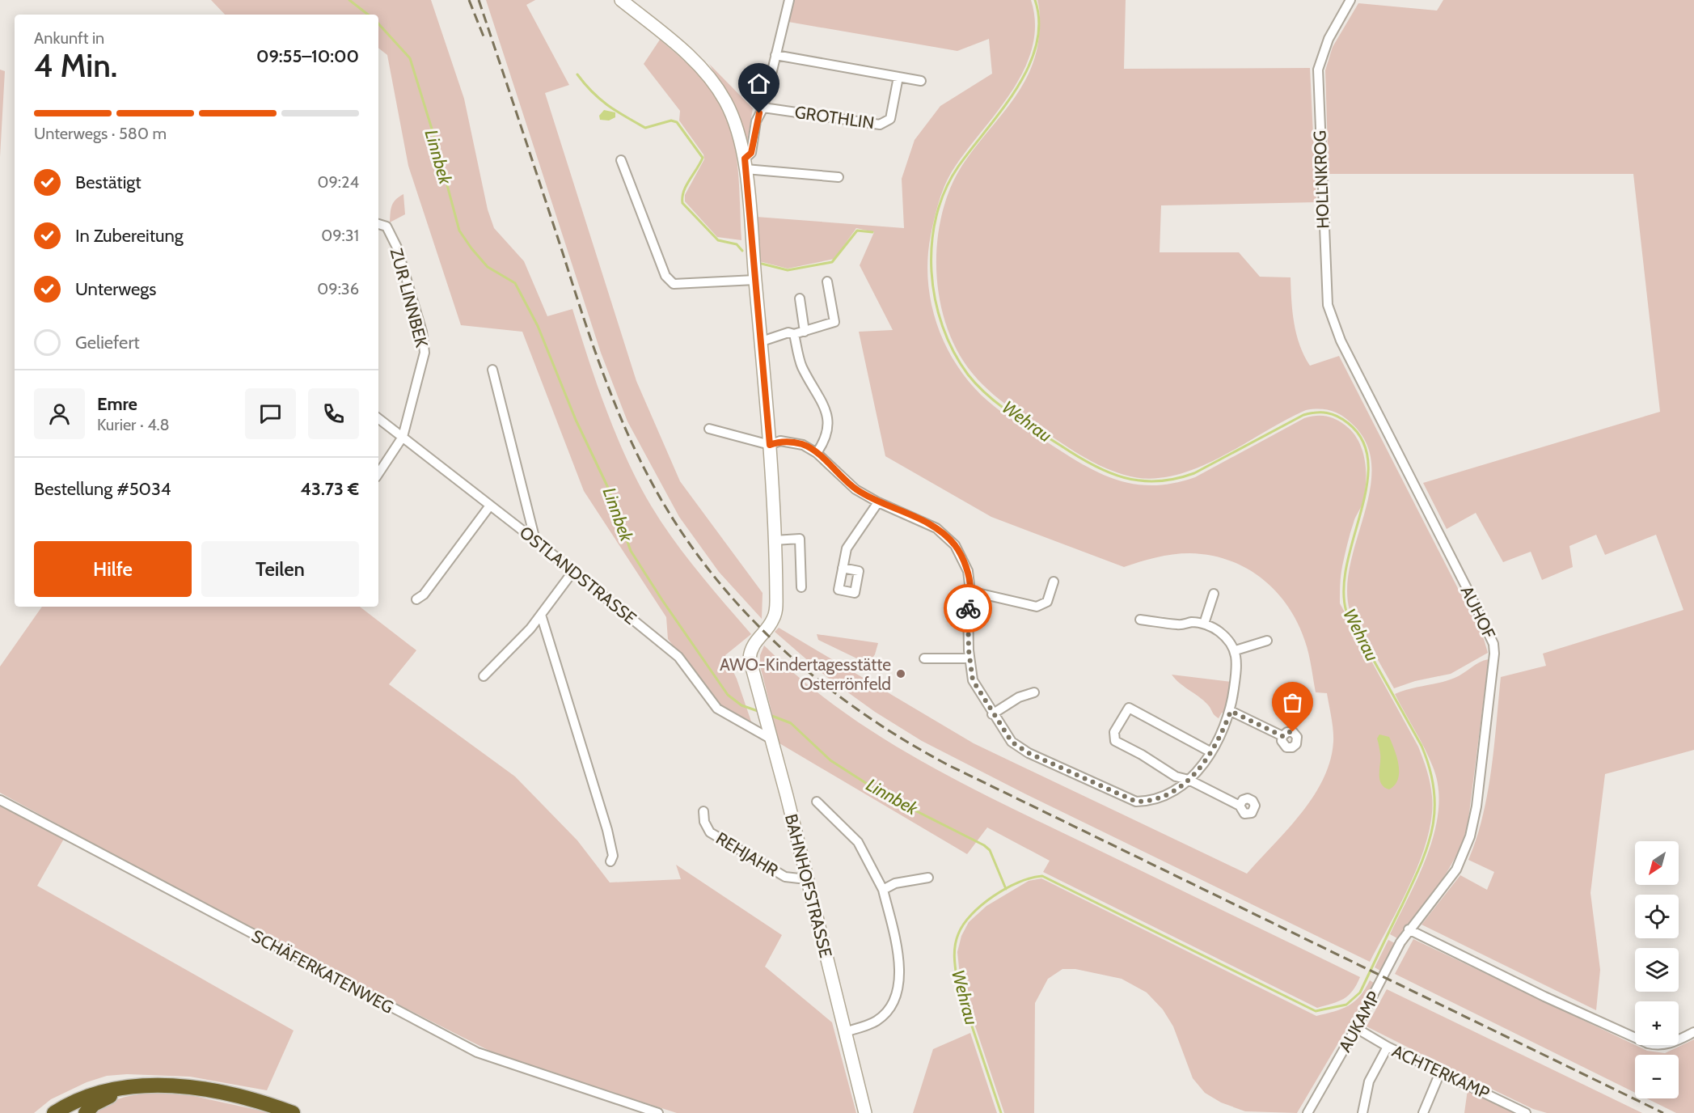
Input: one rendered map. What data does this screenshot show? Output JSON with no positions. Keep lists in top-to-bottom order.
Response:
{
  "streets": {
    "main road": ["BAHNHOFSTRASSE"],
    "street": [
      "GROTHLIN",
      "HOLLNKROG",
      "ZUR LINNBEK",
      "OSTLANDSTRASSE",
      "AUHOF",
      "REHJAHR",
      "SCHÄFERKATENWEG",
      "AUKAMP",
      "ACHTERKAMP"
    ]
  },
  "crossings": [
    ["HOLLNKROG", "AUHOF"],
    ["ZUR LINNBEK", "OSTLANDSTRASSE"],
    ["OSTLANDSTRASSE", "BAHNHOFSTRASSE"],
    ["AUHOF", "AUKAMP"],
    ["REHJAHR", "BAHNHOFSTRASSE"],
    ["AUKAMP", "ACHTERKAMP"]
  ],
  "water": ["Linnbek", "Wehrau"],
  "places": ["AWO-Kindertagesstätte Osterrönfeld"],
  "north": "bottom left",
  "page": {
    "heading": ["4 Min.", "Ankunft in", "09:55–10:00"],
    "panel": [
      "Emre",
      "Kurier · 4.8",
      "Bestellung #5034",
      "43.73 €"
    ],
    "bar": "Unterwegs · 580 m",
    "list": [
      ["Bestätigt", "09:24"],
      ["In Zubereitung", "09:31"],
      ["Unterwegs", "09:36"],
      "Geliefert"
    ],
    "buttons": ["Hilfe", "Teilen"],
    "map_buttons": ["+", "−"]
  }
}
